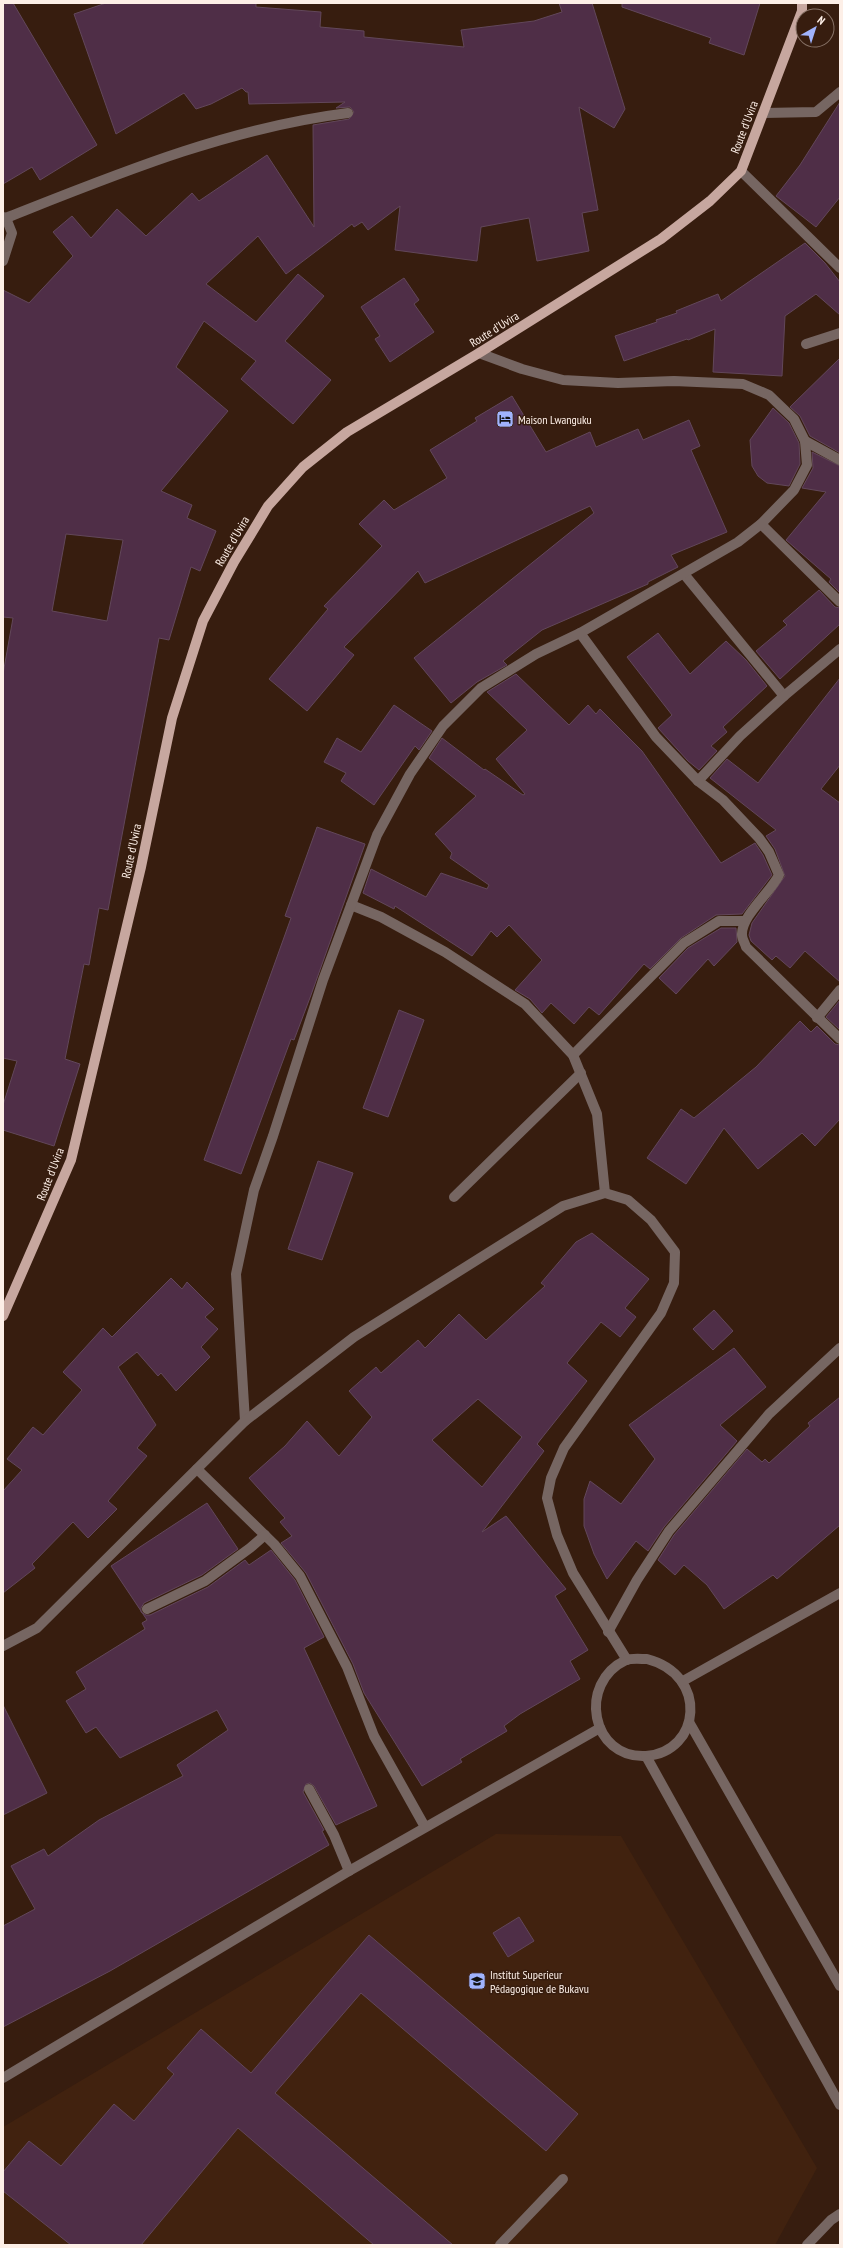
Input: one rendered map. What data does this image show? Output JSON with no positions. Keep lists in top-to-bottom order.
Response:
{
  "streets": {
    "main road": ["Route d'Uvira"]
  },
  "places": {
    "hotel": ["Maison Lwanguku"],
    "school or university": ["Institut Superieur Pédagogique de Bukavu"]
  },
  "north": "top right"
}
